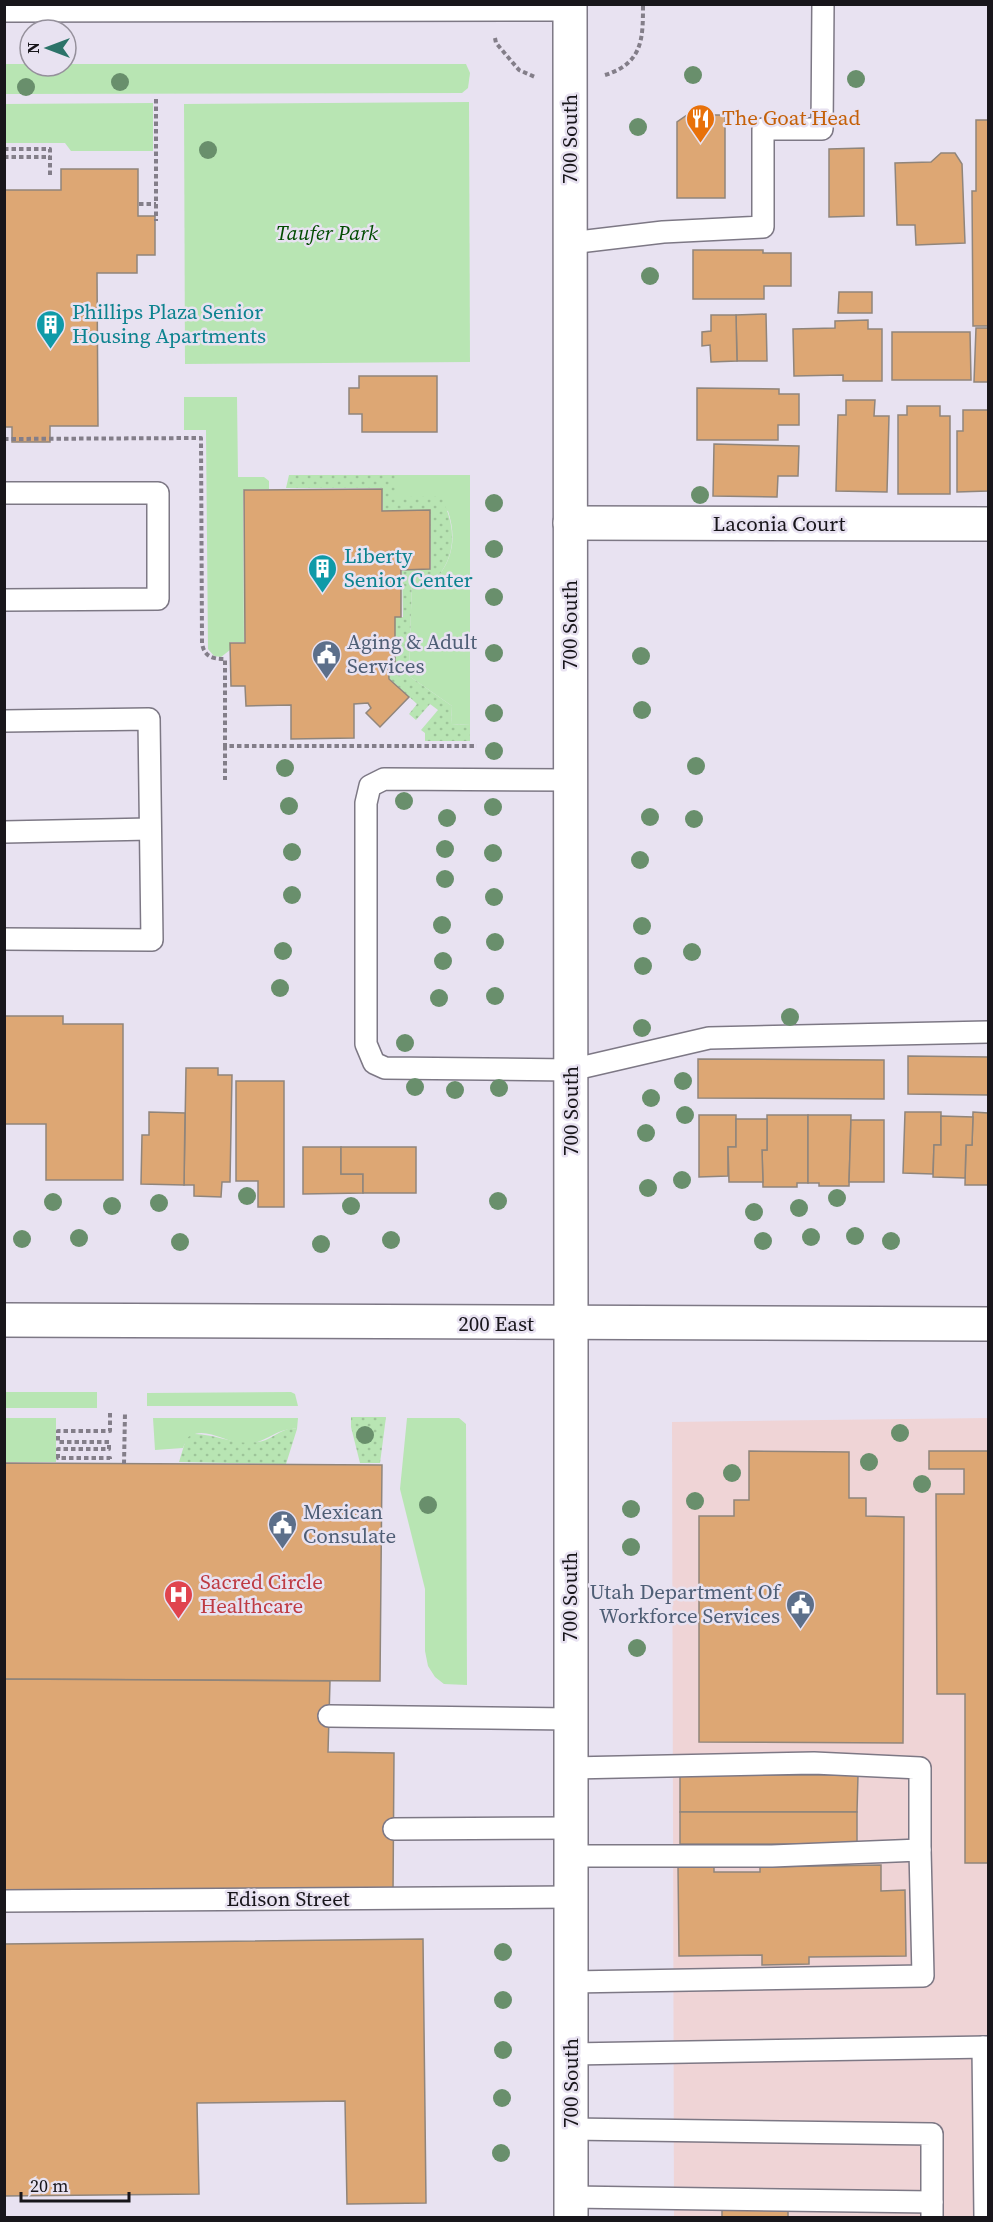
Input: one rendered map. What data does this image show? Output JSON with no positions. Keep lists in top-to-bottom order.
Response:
{
  "streets": {
    "street": ["700 South", "Laconia Court", "200 East"],
    "lane": ["Edison Street"]
  },
  "crossings": [
    ["700 South", "Laconia Court"],
    ["700 South", "200 East"],
    ["700 South", "Edison Street"]
  ],
  "parks": ["Taufer Park"],
  "places": {
    "restaurant": ["The Goat Head"],
    "building": ["Phillips Plaza Senior Housing Apartments", "Liberty Senior Center"],
    "public building": ["Aging & Adult Services", "Mexican Consulate", "Utah Department Of Workforce Services"],
    "hospital": ["Sacred Circle Healthcare"]
  },
  "scale_bar": "20 m",
  "north": "left"
}
